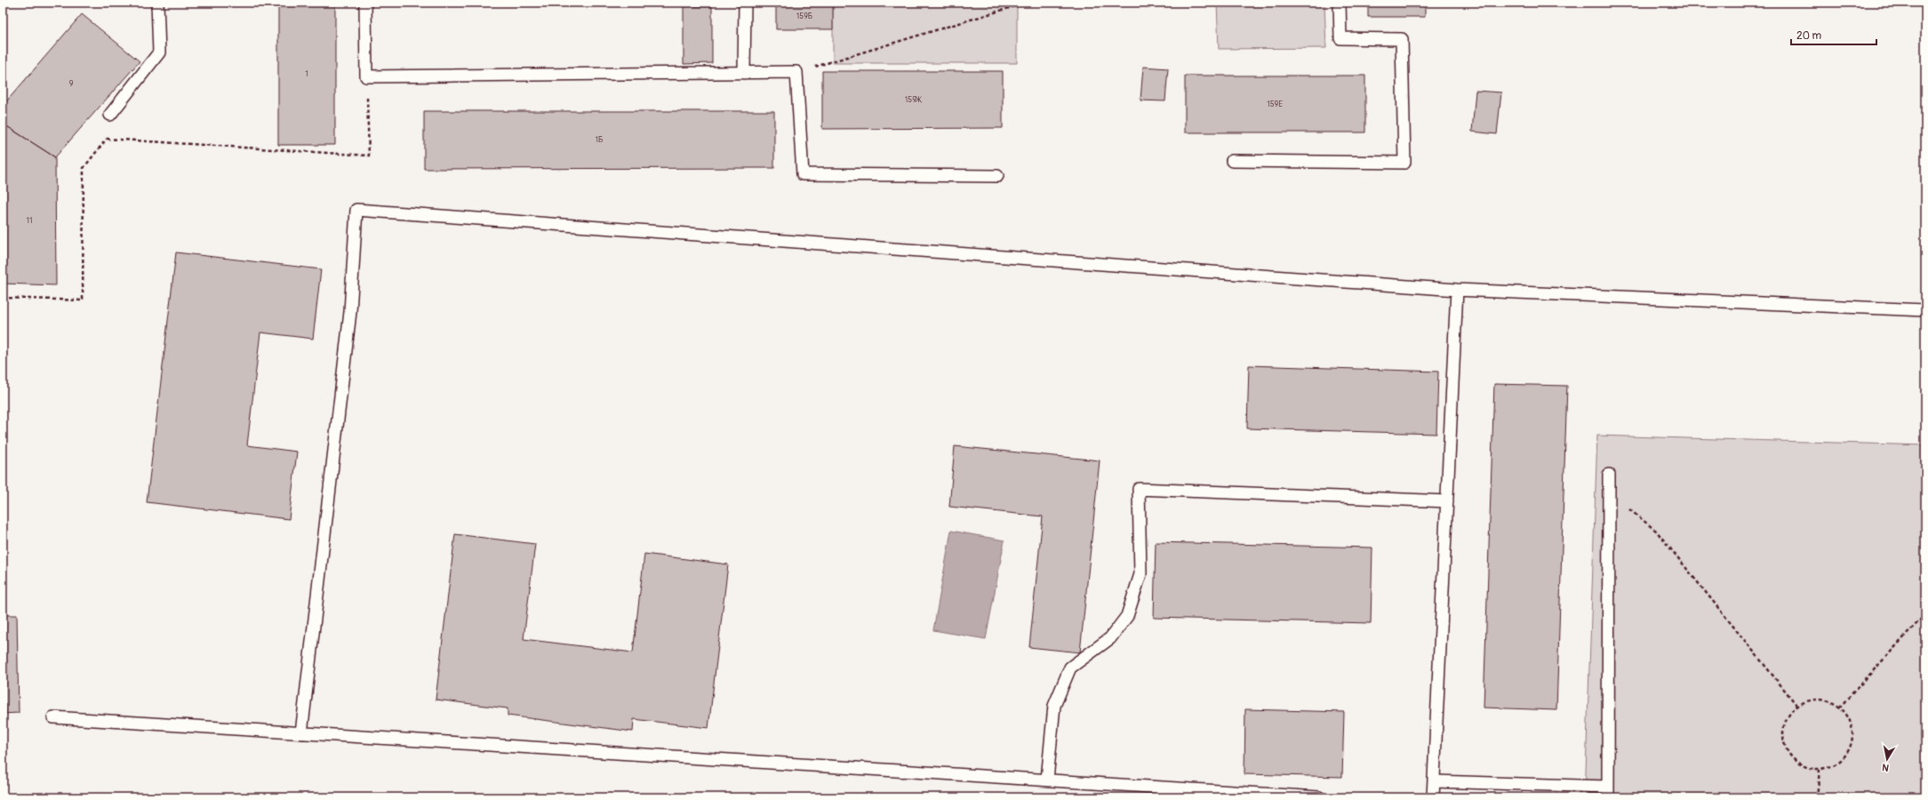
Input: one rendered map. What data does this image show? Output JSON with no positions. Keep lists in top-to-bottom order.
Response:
{
  "house_numbers": [
    "159Б",
    "1",
    "9",
    "159Ж",
    "159Е",
    "1Б",
    "11"
  ],
  "scale_bar": "20 m",
  "north": "bottom"
}
